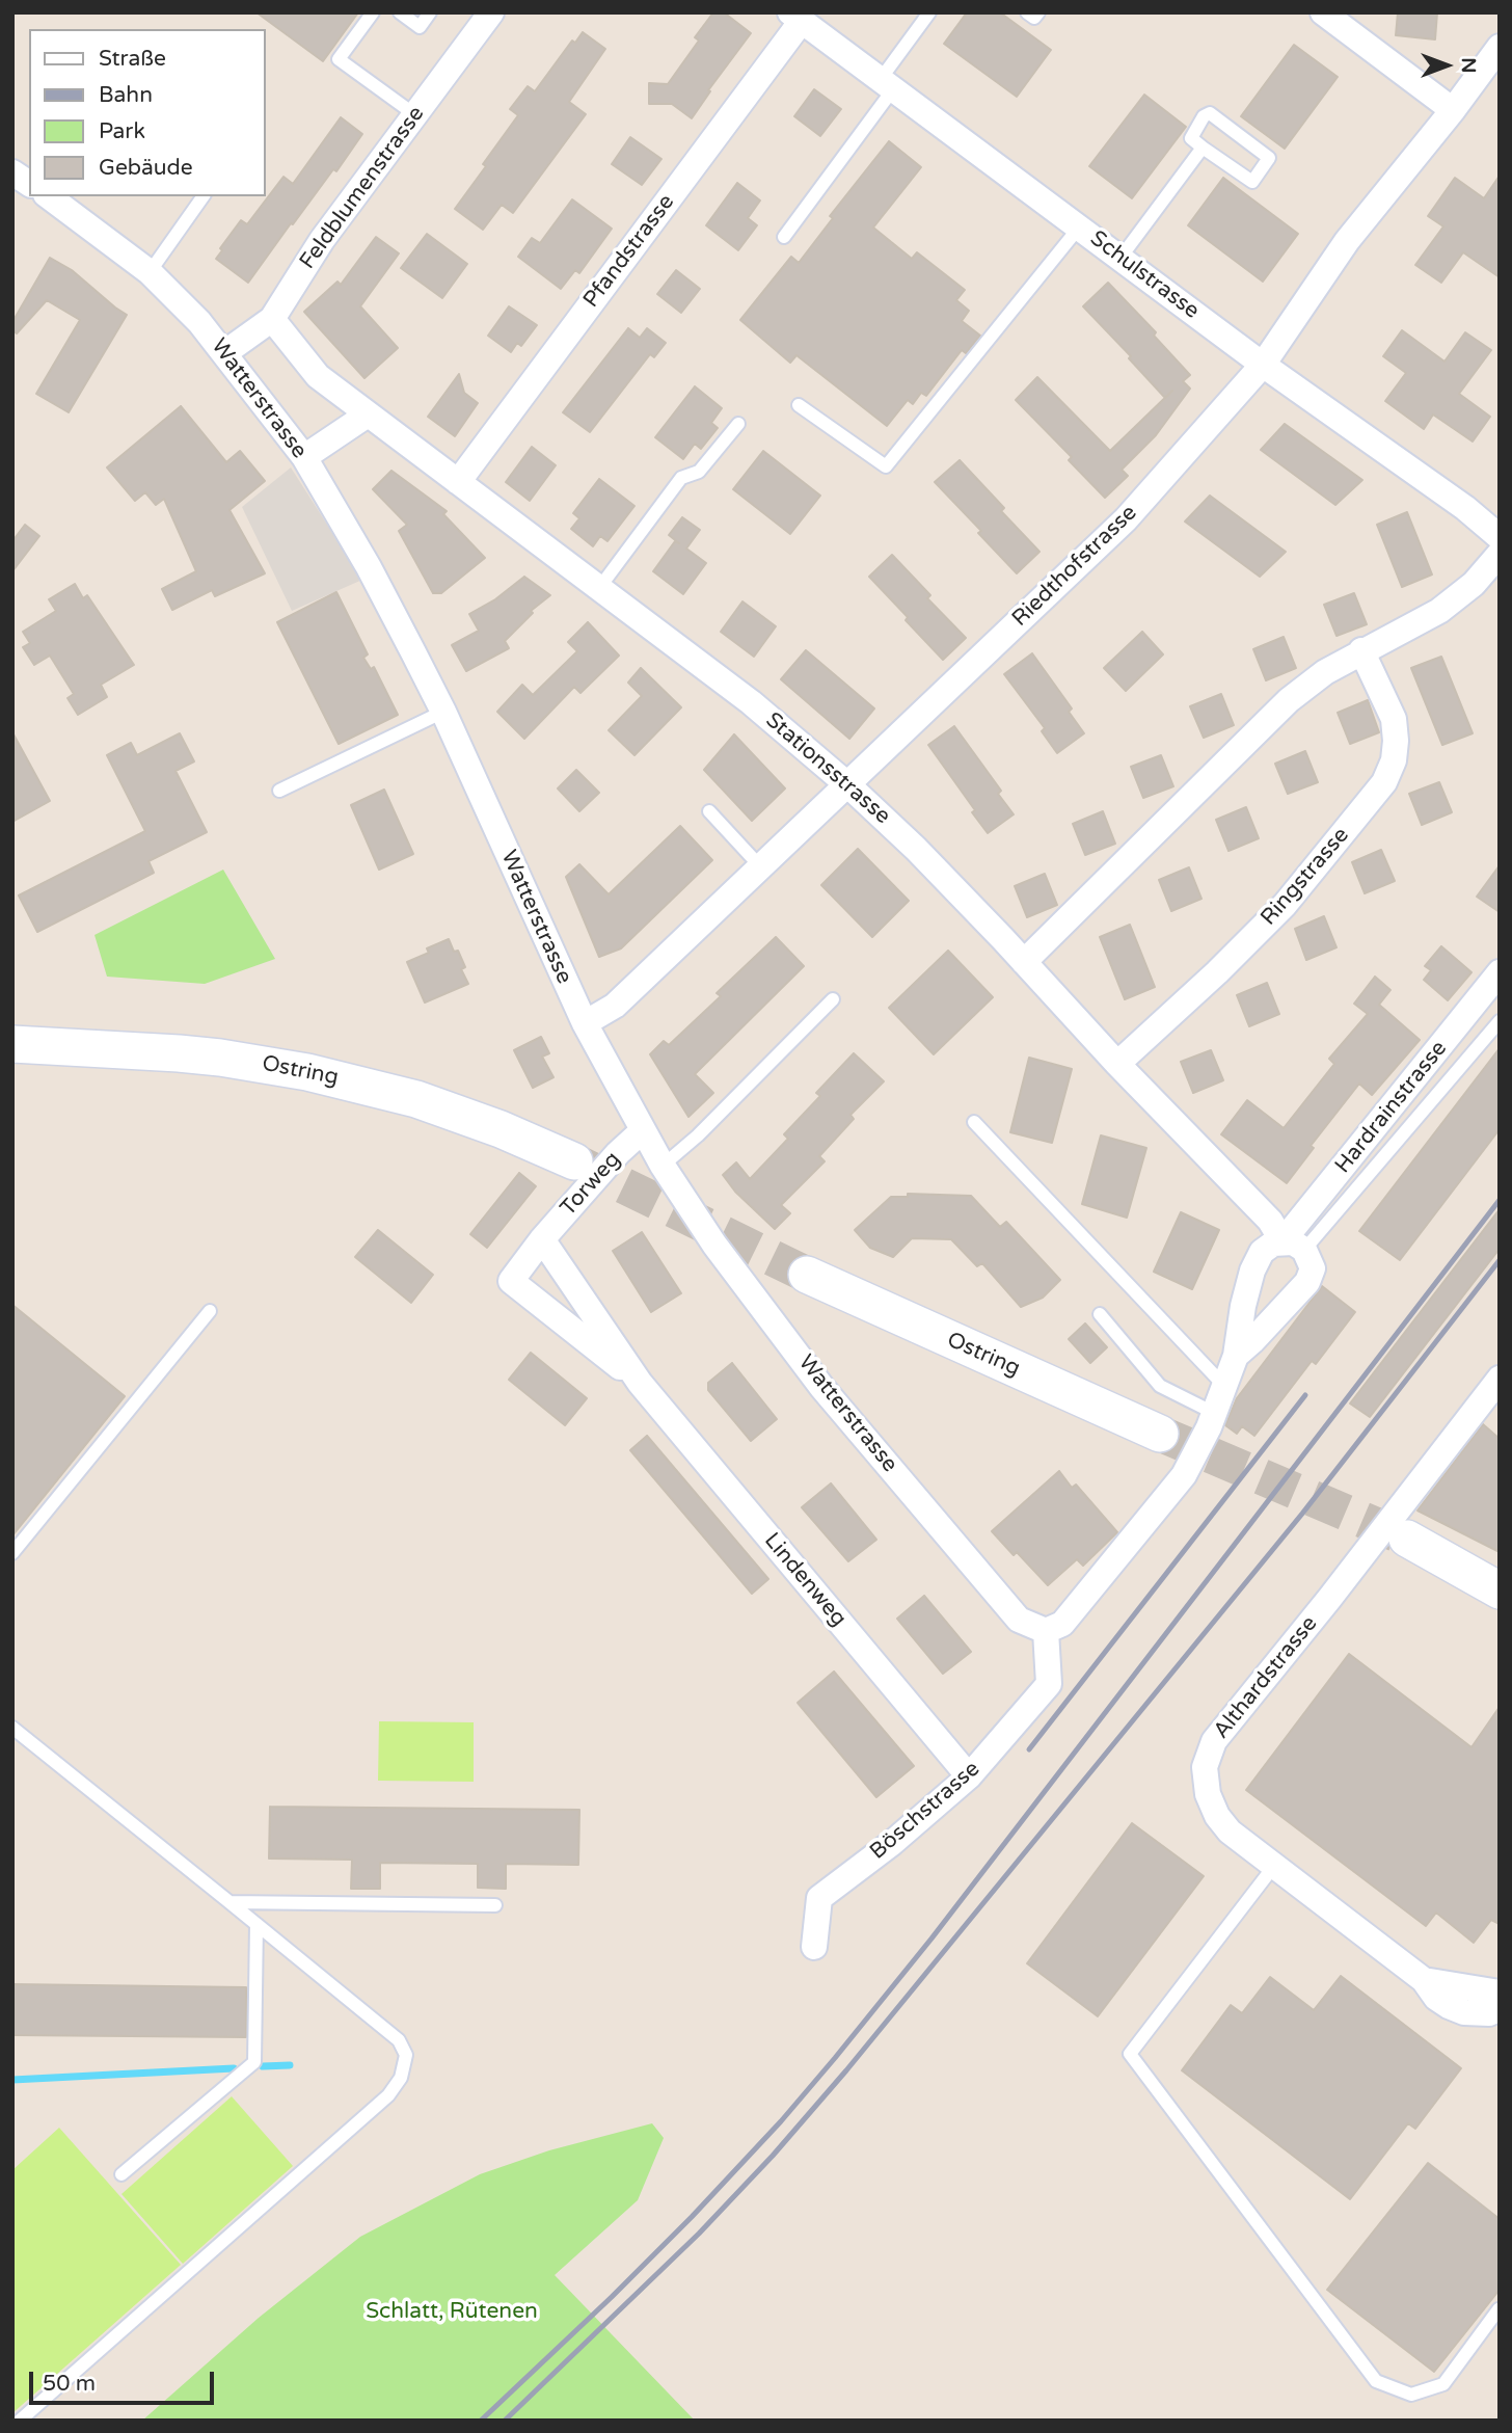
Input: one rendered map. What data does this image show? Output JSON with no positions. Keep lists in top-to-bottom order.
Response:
{
  "streets": {
    "main road": ["Ostring"],
    "street": [
      "Feldblumenstrasse",
      "Pfandstrasse",
      "Schulstrasse",
      "Watterstrasse",
      "Riedthofstrasse",
      "Stationsstrasse",
      "Ringstrasse",
      "Hardrainstrasse",
      "Torweg",
      "Lindenweg",
      "Althardstrasse",
      "Böschstrasse"
    ]
  },
  "crossings": [
    ["Feldblumenstrasse", "Watterstrasse"],
    ["Feldblumenstrasse", "Stationsstrasse"],
    ["Pfandstrasse", "Schulstrasse"],
    ["Pfandstrasse", "Stationsstrasse"],
    ["Schulstrasse", "Riedthofstrasse"],
    ["Watterstrasse", "Riedthofstrasse"],
    ["Watterstrasse", "Hardrainstrasse"],
    ["Watterstrasse", "Torweg"],
    ["Watterstrasse", "Böschstrasse"],
    ["Riedthofstrasse", "Stationsstrasse"],
    ["Stationsstrasse", "Ringstrasse"],
    ["Stationsstrasse", "Hardrainstrasse"],
    ["Hardrainstrasse", "Böschstrasse"],
    ["Torweg", "Lindenweg"],
    ["Lindenweg", "Böschstrasse"]
  ],
  "parks": ["Schlatt, Rütenen"],
  "legend": [
    "Straße",
    "Bahn",
    "Park",
    "Gebäude"
  ],
  "scale_bar": "50 m",
  "north": "right"
}
